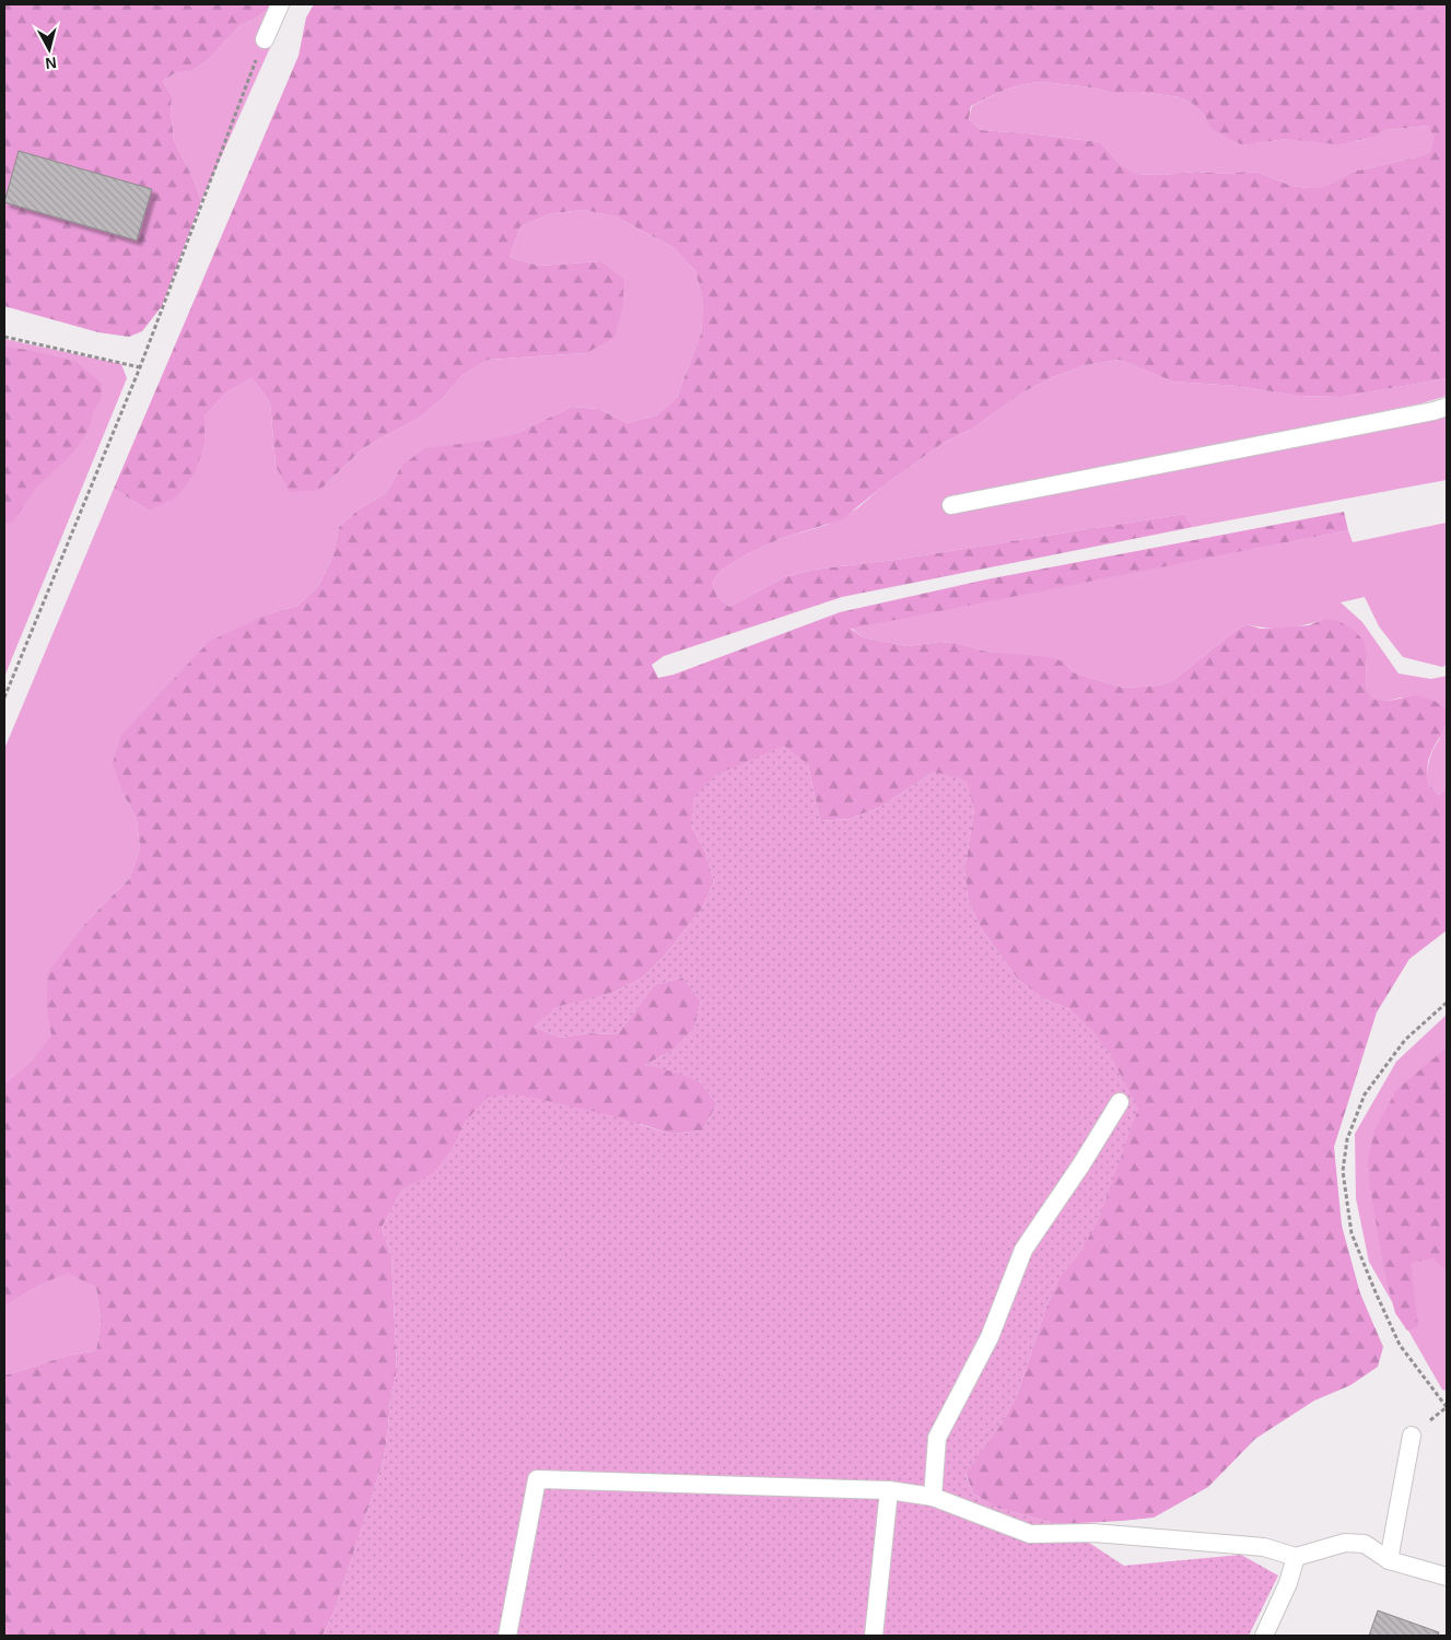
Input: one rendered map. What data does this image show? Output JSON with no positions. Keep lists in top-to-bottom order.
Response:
{
  "north": "bottom"
}
